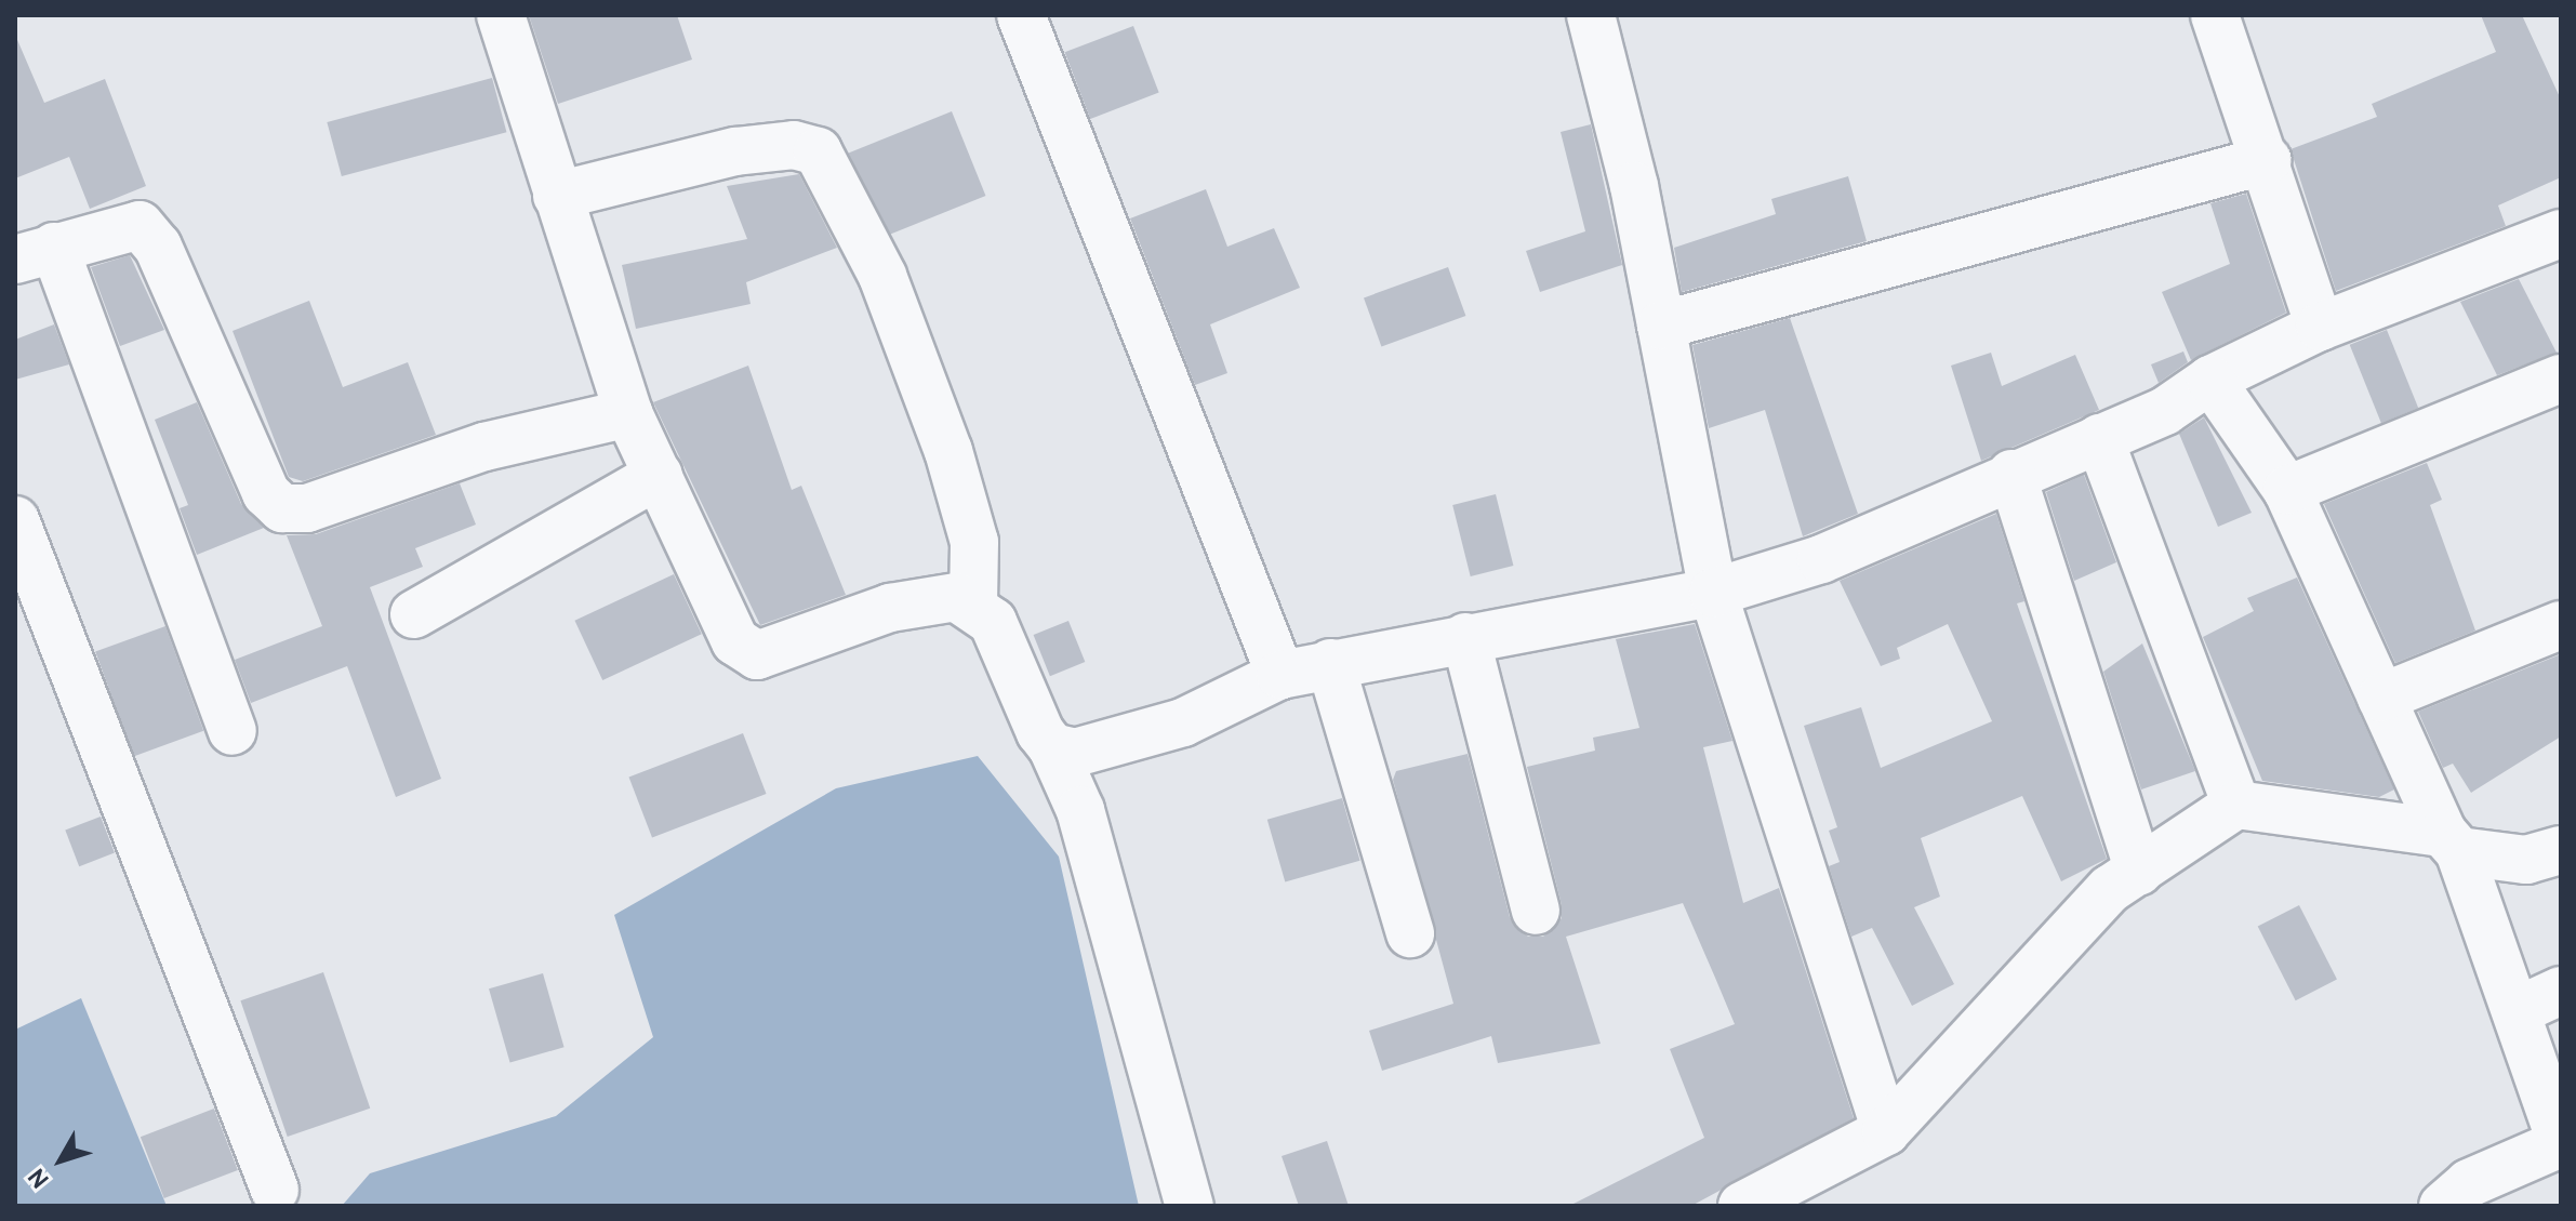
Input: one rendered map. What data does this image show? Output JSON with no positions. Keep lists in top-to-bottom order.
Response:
{
  "north": "bottom left"
}
